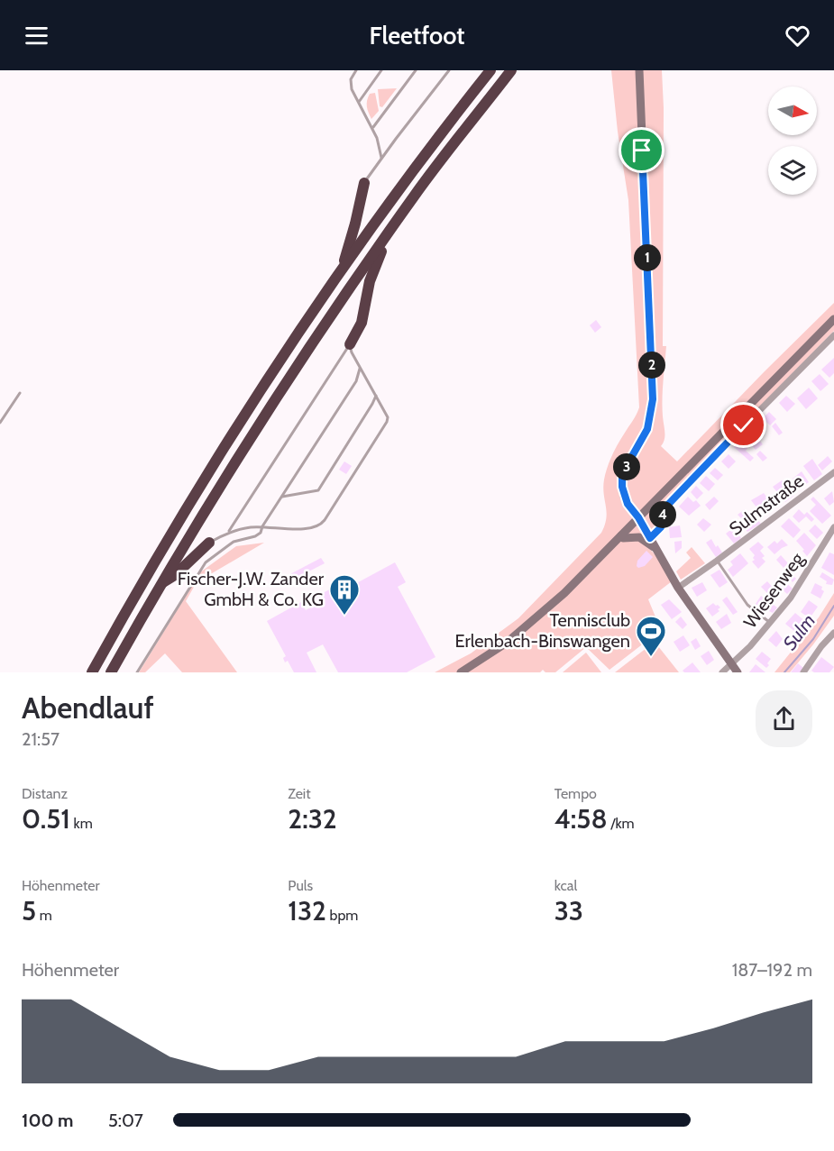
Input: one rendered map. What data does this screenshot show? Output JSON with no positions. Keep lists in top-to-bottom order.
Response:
{
  "streets": {
    "street": ["Sulmstraße", "Wiesenweg"]
  },
  "water": ["Sulm"],
  "places": {
    "building": ["Fischer-J.W. Zander GmbH & Co. KG"],
    "sports": ["Tennisclub Erlenbach-Binswangen"]
  },
  "north": "right",
  "page": {
    "header": "Fleetfoot",
    "pins": [
      "1",
      "2",
      "3",
      "4"
    ],
    "heading": ["Abendlauf", "21:57"],
    "stats": [
      ["Distanz", "0.51 km"],
      ["Zeit", "2:32"],
      ["Tempo", "4:58 /km"],
      ["Höhenmeter", "5 m"],
      ["Puls", "132 bpm"],
      ["kcal", "33"]
    ],
    "chart": ["Höhenmeter", "187–192 m"],
    "list": [
      {
        "name": "100 m",
        "note": "5:07"
      }
    ]
  }
}
